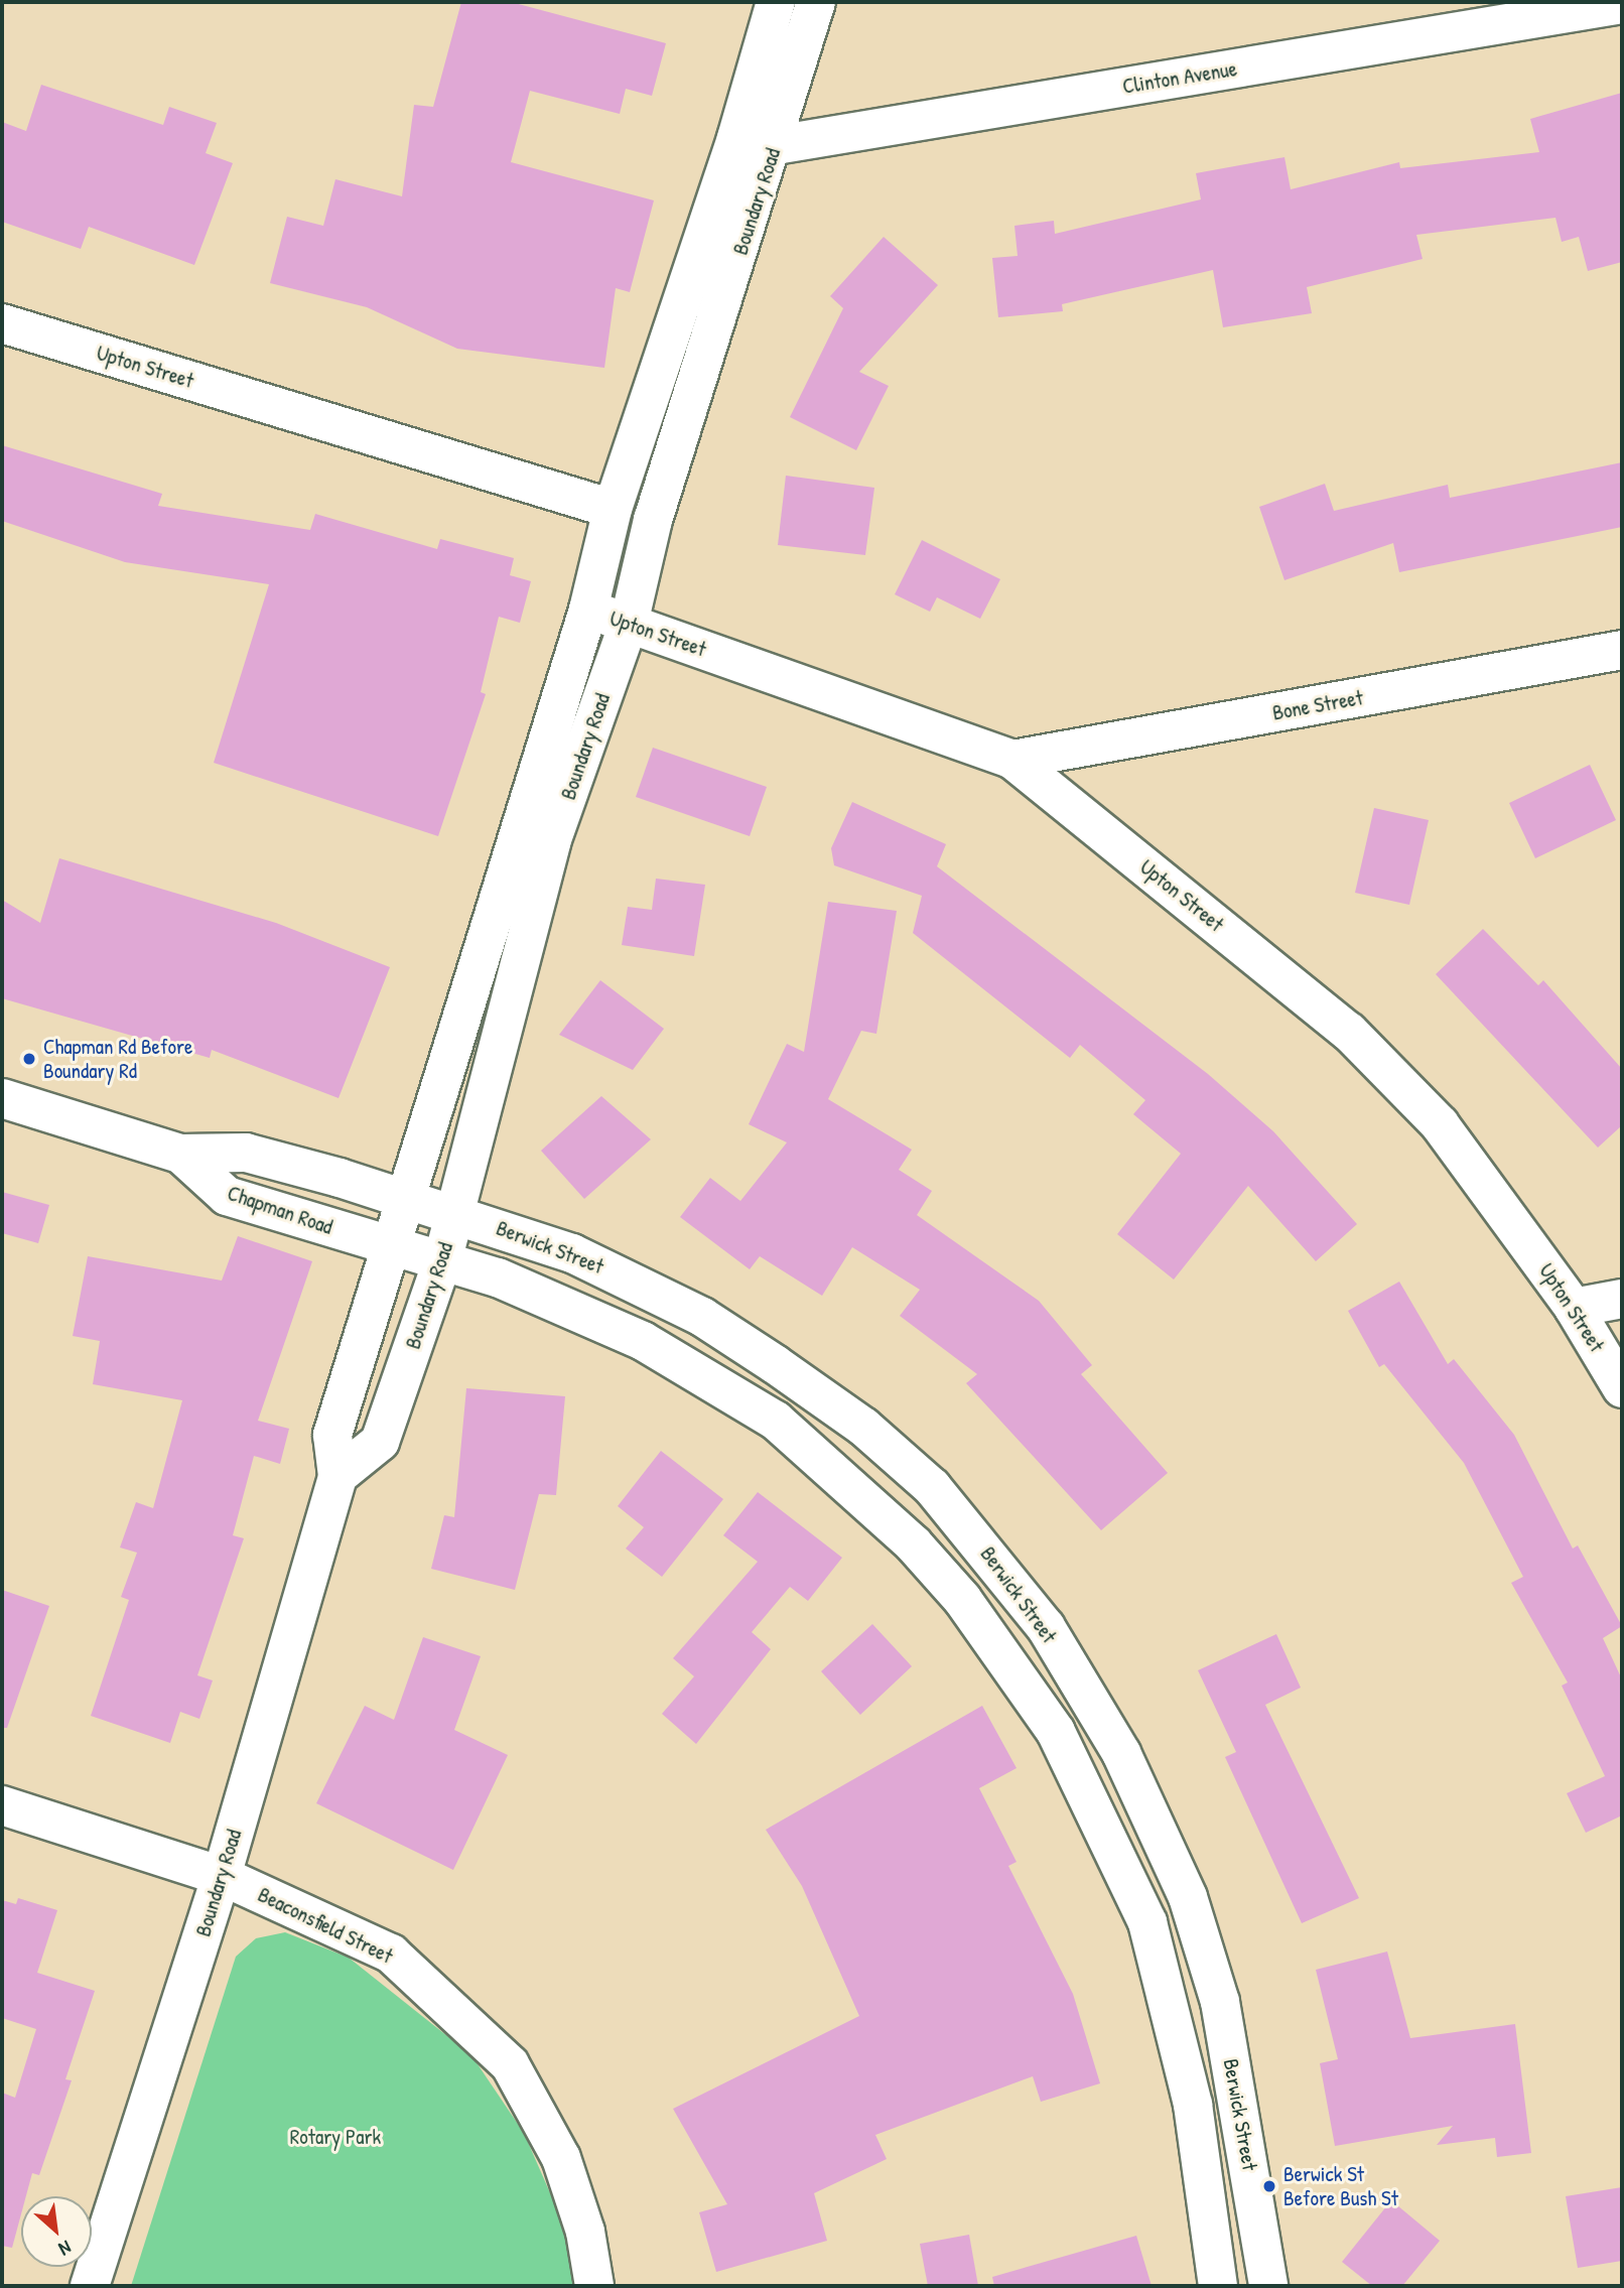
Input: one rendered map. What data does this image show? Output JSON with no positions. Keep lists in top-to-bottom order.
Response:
{
  "streets": {
    "street": [
      "Clinton Avenue",
      "Boundary Road",
      "Upton Street",
      "Bone Street",
      "Chapman Road",
      "Berwick Street",
      "Beaconsfield Street"
    ]
  },
  "crossings": [
    ["Clinton Avenue", "Boundary Road"],
    ["Boundary Road", "Upton Street"],
    ["Boundary Road", "Chapman Road"],
    ["Boundary Road", "Berwick Street"],
    ["Boundary Road", "Beaconsfield Street"],
    ["Upton Street", "Bone Street"],
    ["Chapman Road", "Berwick Street"]
  ],
  "parks": ["Rotary Park"],
  "places": ["Chapman Rd Before Boundary Rd", "Berwick St Before Bush St"],
  "north": "bottom right"
}
